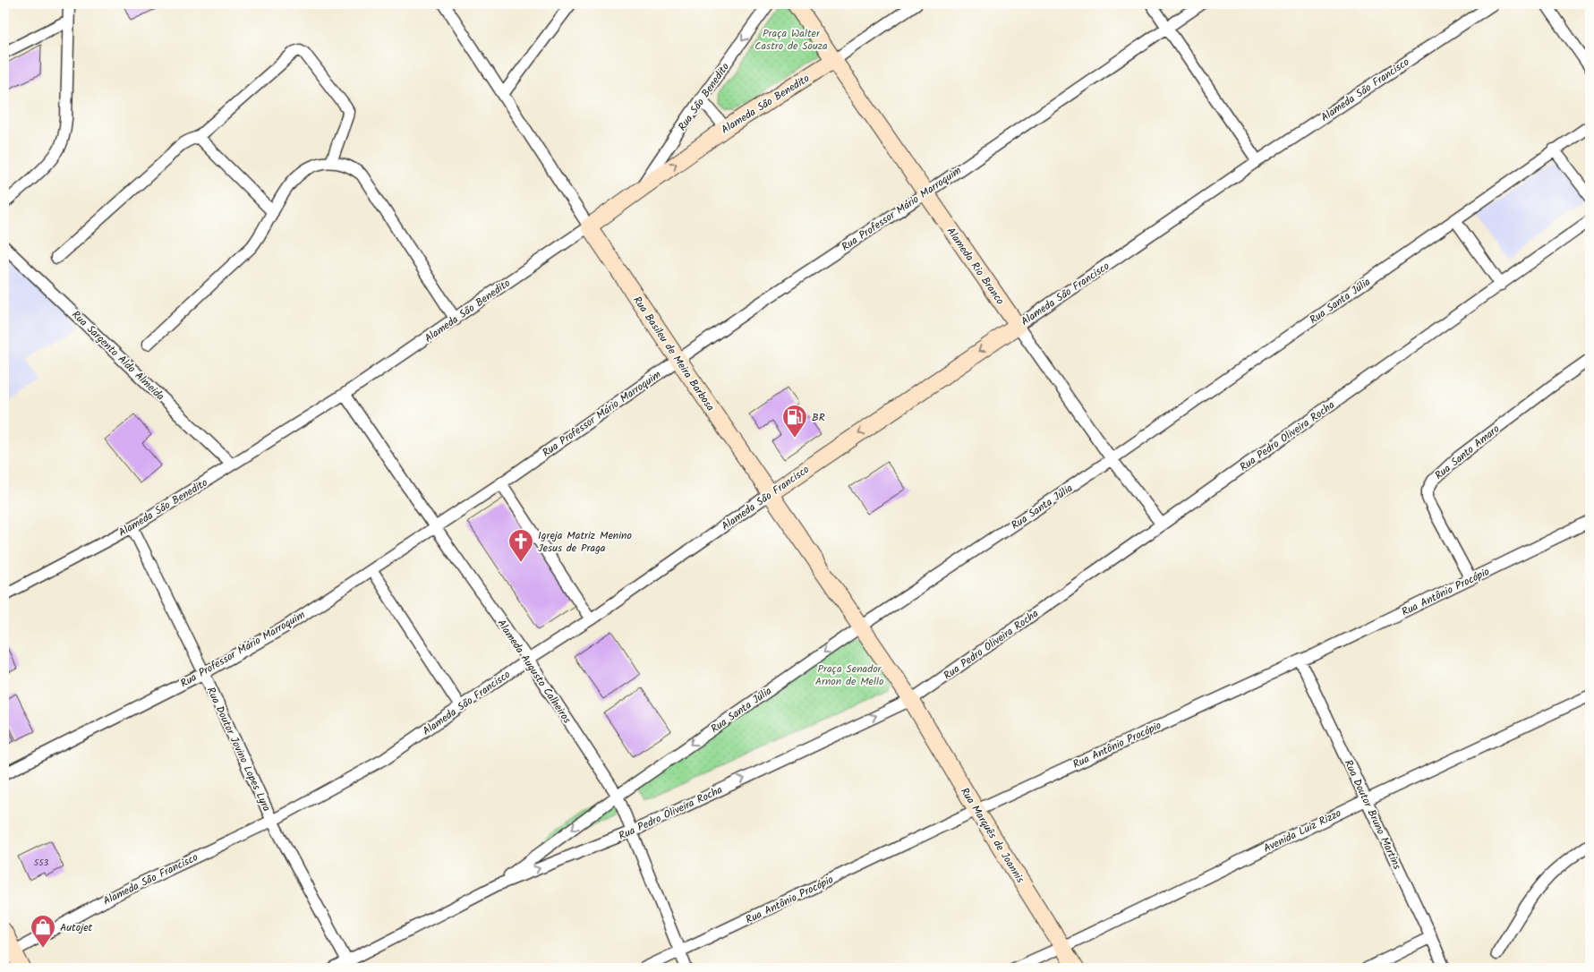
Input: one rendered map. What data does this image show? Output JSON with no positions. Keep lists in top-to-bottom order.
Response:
{
  "streets": {
    "street": [
      "Alameda São Francisco",
      "Rua São Benedito",
      "Alameda São Benedito",
      "Rua Professor Mário Marroquim",
      "Alameda Rio Branco",
      "Rua Santa Júlia",
      "Rua Basileu de Meira Barbosa",
      "Rua Sargento Aldo Almeida",
      "Rua Pedro Oliveira Rocha",
      "Rua Santo Amaro",
      "Rua Antônio Procópio",
      "Alameda Augusto Calheiros",
      "Rua Doutor Jovino Lopes Lyra",
      "Rua Doutor Bruno Martins",
      "Avenida Luiz Rizzo",
      "Rua Marquês de Joannis"
    ]
  },
  "crossings": [
    ["Alameda São Francisco", "Alameda Rio Branco"],
    ["Alameda São Francisco", "Rua Basileu de Meira Barbosa"],
    ["Alameda São Francisco", "Alameda Augusto Calheiros"],
    ["Alameda São Francisco", "Rua Doutor Jovino Lopes Lyra"],
    ["Rua São Benedito", "Alameda São Benedito"],
    ["Alameda São Benedito", "Alameda Rio Branco"],
    ["Alameda São Benedito", "Rua Basileu de Meira Barbosa"],
    ["Alameda São Benedito", "Rua Sargento Aldo Almeida"],
    ["Alameda São Benedito", "Alameda Augusto Calheiros"],
    ["Alameda São Benedito", "Rua Doutor Jovino Lopes Lyra"],
    ["Rua Professor Mário Marroquim", "Alameda Rio Branco"],
    ["Rua Professor Mário Marroquim", "Rua Basileu de Meira Barbosa"],
    ["Rua Professor Mário Marroquim", "Alameda Augusto Calheiros"],
    ["Rua Professor Mário Marroquim", "Rua Doutor Jovino Lopes Lyra"],
    ["Alameda Rio Branco", "Rua Santa Júlia"],
    ["Alameda Rio Branco", "Rua Pedro Oliveira Rocha"],
    ["Rua Santa Júlia", "Rua Basileu de Meira Barbosa"],
    ["Rua Santa Júlia", "Rua Pedro Oliveira Rocha"],
    ["Rua Santa Júlia", "Alameda Augusto Calheiros"],
    ["Rua Basileu de Meira Barbosa", "Rua Pedro Oliveira Rocha"],
    ["Rua Basileu de Meira Barbosa", "Rua Marquês de Joannis"],
    ["Rua Pedro Oliveira Rocha", "Alameda Augusto Calheiros"],
    ["Rua Pedro Oliveira Rocha", "Rua Doutor Jovino Lopes Lyra"],
    ["Rua Pedro Oliveira Rocha", "Rua Marquês de Joannis"],
    ["Rua Santo Amaro", "Rua Antônio Procópio"],
    ["Rua Antônio Procópio", "Alameda Augusto Calheiros"],
    ["Rua Antônio Procópio", "Rua Doutor Bruno Martins"],
    ["Rua Antônio Procópio", "Rua Marquês de Joannis"],
    ["Rua Doutor Bruno Martins", "Avenida Luiz Rizzo"],
    ["Avenida Luiz Rizzo", "Rua Marquês de Joannis"]
  ],
  "one_way": ["Rua São Benedito"],
  "parks": ["Praça Walter Castro de Souza", "Praça Senador Arnon de Mello"],
  "places": {
    "fuel station": ["BR"],
    "church": ["Igreja Matriz Menino Jesus de Praga"],
    "shop": ["Autojet"]
  },
  "house_numbers": ["553"]
}
